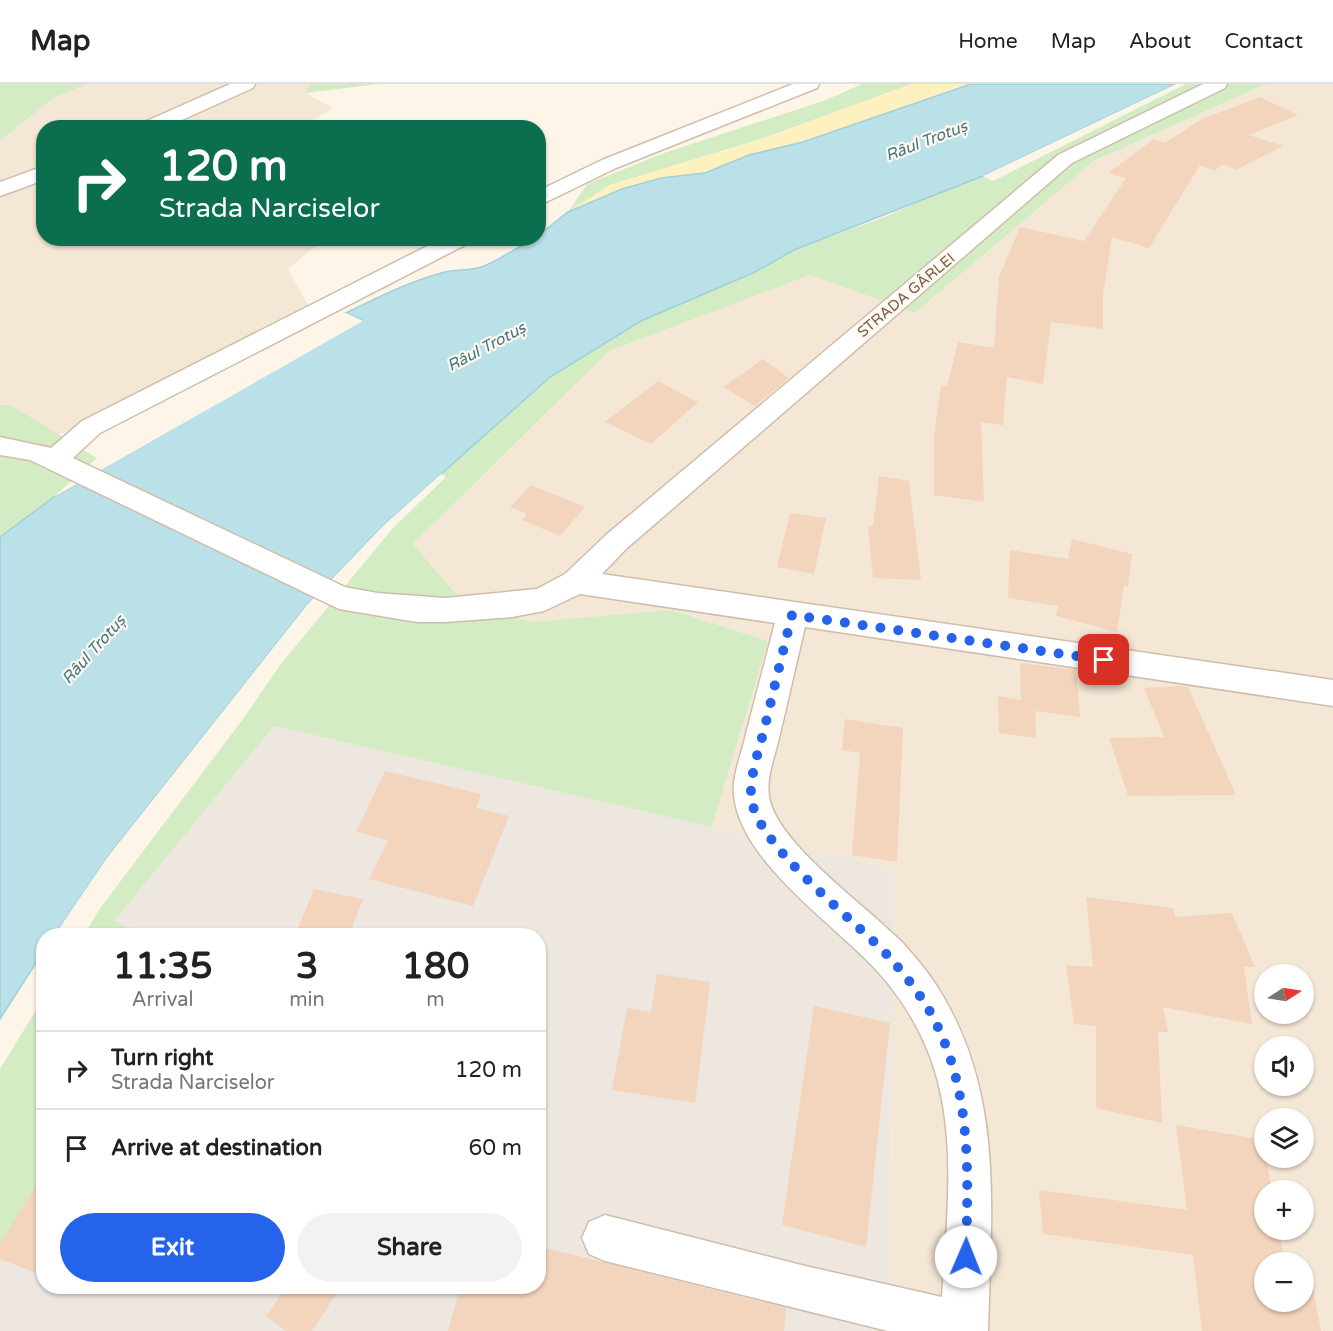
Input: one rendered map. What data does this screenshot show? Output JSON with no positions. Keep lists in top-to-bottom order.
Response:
{
  "streets": {
    "street": ["STRADA GÂRLEI"]
  },
  "water": ["Râul Trotuș"],
  "north": "right",
  "page": {
    "header": "Map",
    "nav": [
      "Home",
      "Map",
      "About",
      "Contact"
    ],
    "turn": ["120 m", "Strada Narciselor"],
    "eta": [
      "11:35",
      "Arrival",
      "3",
      "min",
      "180",
      "m"
    ],
    "map_buttons": ["+", "−"],
    "list": [
      {
        "name": "Turn right",
        "note": "Strada Narciselor",
        "value": "120 m"
      },
      {
        "name": "Arrive at destination",
        "value": "60 m"
      }
    ],
    "buttons": ["Exit", "Share"]
  }
}
